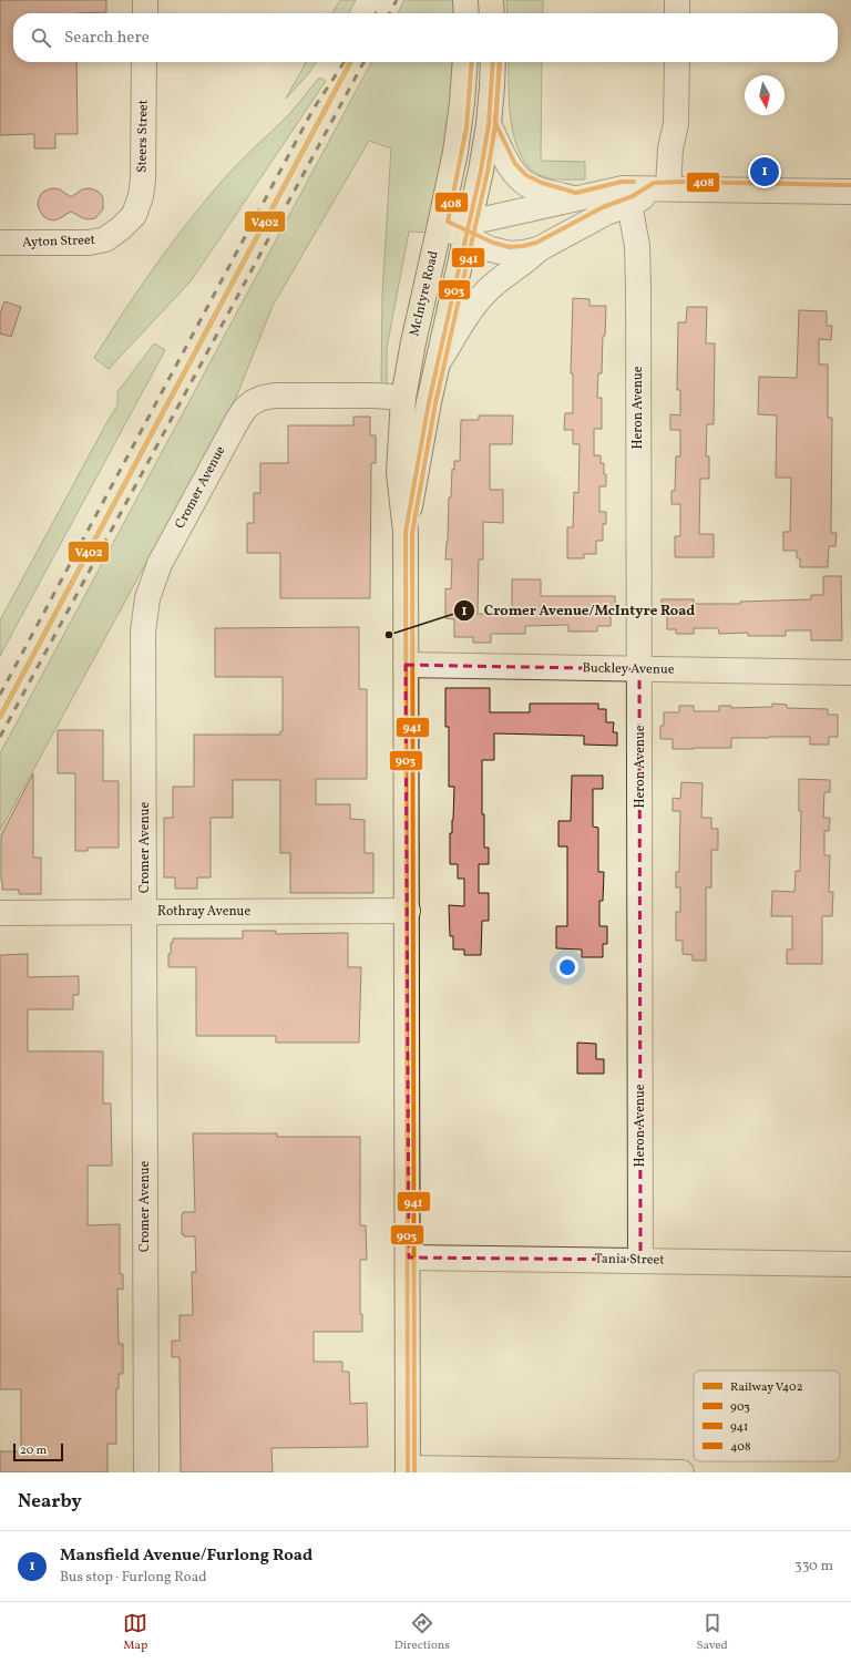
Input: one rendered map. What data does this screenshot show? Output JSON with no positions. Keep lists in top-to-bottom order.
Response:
{
  "streets": {
    "main road": ["McIntyre Road"],
    "street": [
      "Steers Street",
      "Ayton Street",
      "Heron Avenue",
      "Cromer Avenue",
      "Buckley Avenue",
      "Rothray Avenue",
      "Tania Street"
    ]
  },
  "crossings": [
    ["Steers Street", "Ayton Street"],
    ["McIntyre Road", "Cromer Avenue"],
    ["McIntyre Road", "Buckley Avenue"],
    ["McIntyre Road", "Rothray Avenue"],
    ["McIntyre Road", "Tania Street"],
    ["Heron Avenue", "Buckley Avenue"],
    ["Heron Avenue", "Tania Street"],
    ["Cromer Avenue", "Rothray Avenue"]
  ],
  "places": ["Cromer Avenue/McIntyre Road"],
  "lines": [
    "rail line V402",
    "transit line 903",
    "transit line 941",
    "transit line 408"
  ],
  "legend": [
    "Railway V402",
    "903",
    "941",
    "408"
  ],
  "scale_bar": "20 m",
  "north": "bottom",
  "page": {
    "search": "Search here",
    "pins": "1",
    "scale": "20 m",
    "heading": "Nearby",
    "list": [
      {
        "mark": "1",
        "name": "Mansfield Avenue/Furlong Road",
        "note": "Bus stop · Furlong Road",
        "value": "330 m"
      }
    ],
    "nav": ["Map", "Directions", "Saved"]
  }
}
